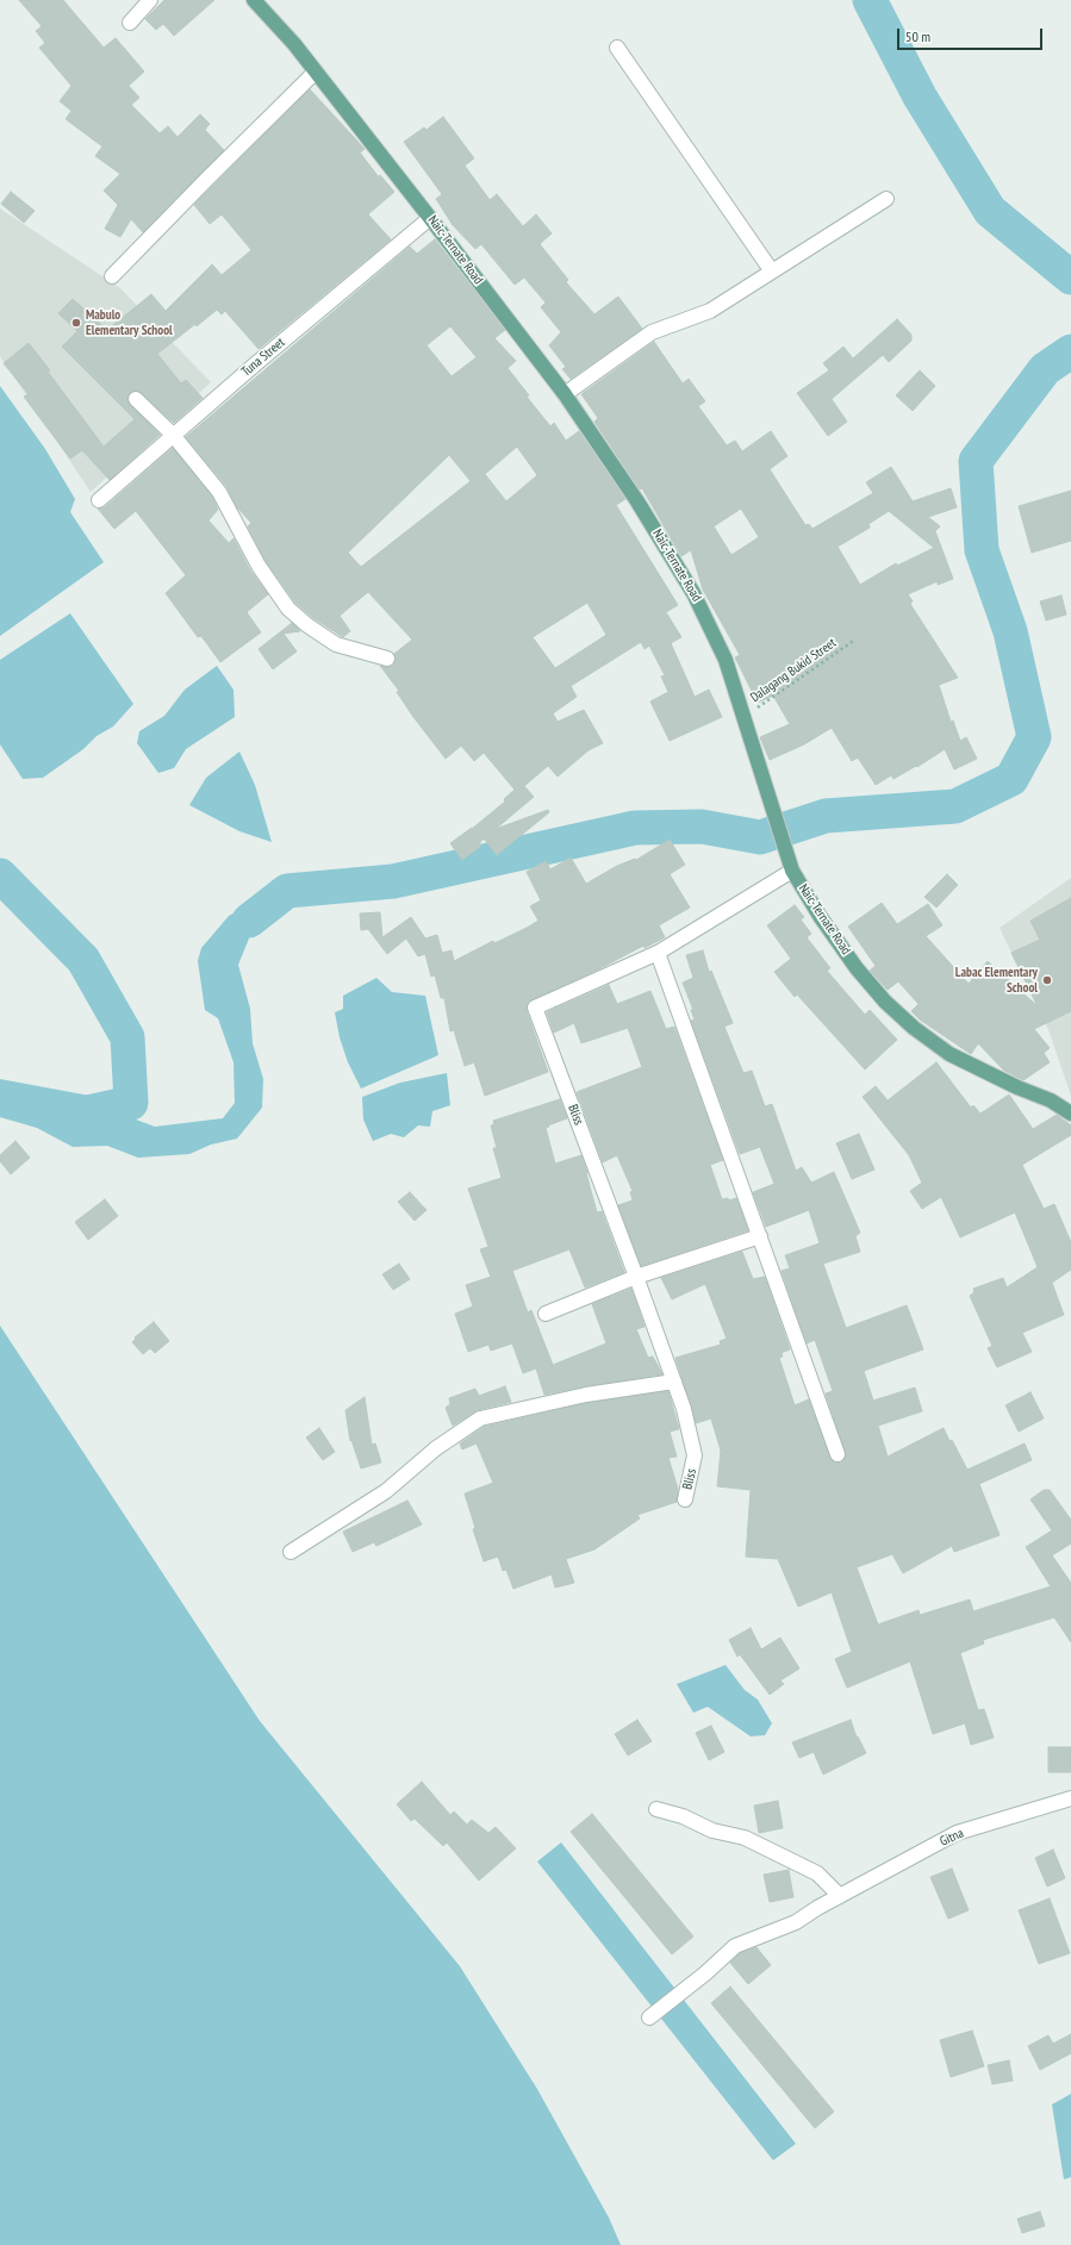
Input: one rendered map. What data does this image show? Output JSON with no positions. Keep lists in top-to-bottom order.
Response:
{
  "streets": {
    "main road": ["Naic-Ternate Road"],
    "street": ["Tuna Street", "Bliss", "Gitna"],
    "path": ["Dalagang Bukid Street"]
  },
  "crossings": [
    ["Naic-Ternate Road", "Tuna Street"],
    ["Naic-Ternate Road", "Dalagang Bukid Street"],
    ["Naic-Ternate Road", "Bliss"]
  ],
  "places": ["Mabulo Elementary School", "Labac Elementary School"],
  "scale_bar": "50 m"
}
